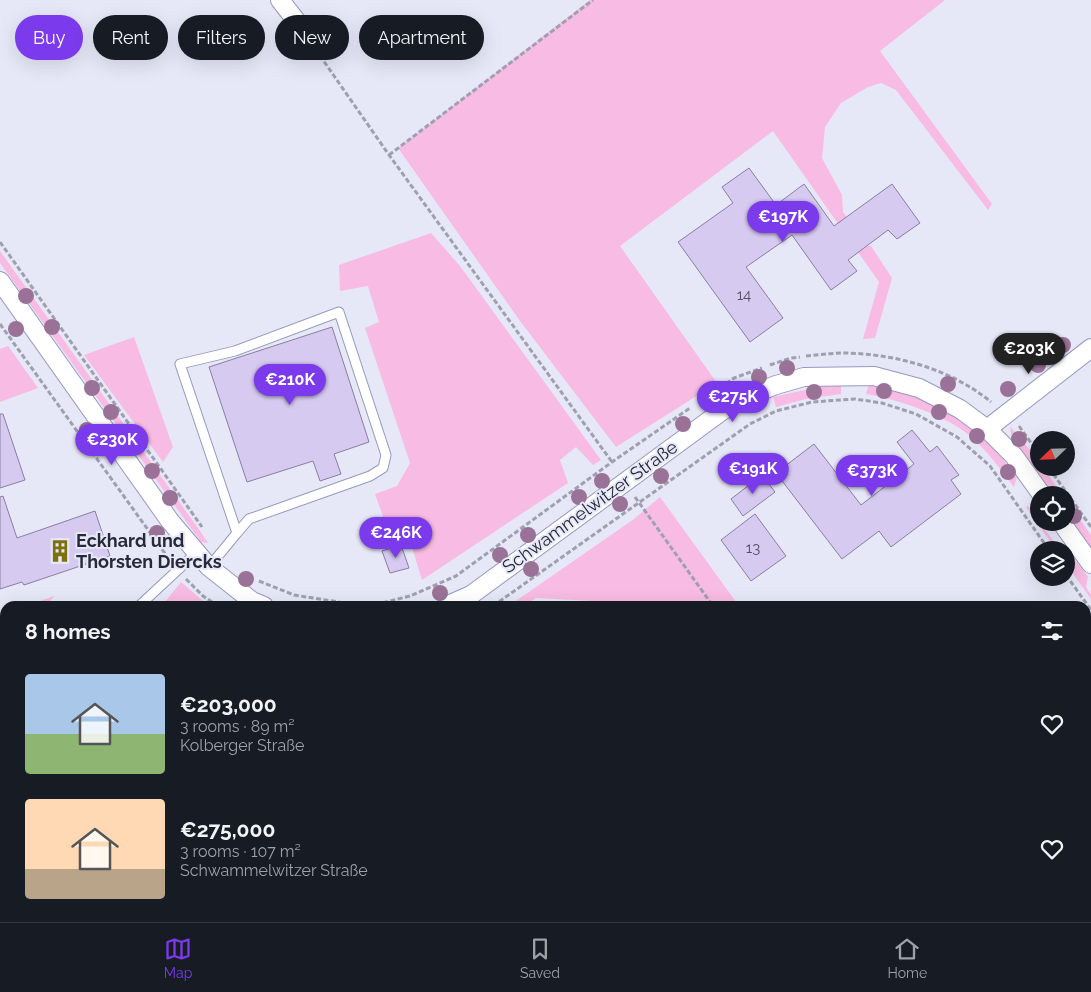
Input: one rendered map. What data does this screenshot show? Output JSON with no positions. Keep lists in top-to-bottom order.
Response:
{
  "streets": {
    "street": ["Schwammelwitzer Straße"]
  },
  "places": {
    "building": ["Eckhard und Thorsten Diercks"]
  },
  "house_numbers": ["14", "13"],
  "north": "bottom left",
  "page": {
    "chip": [
      "Buy",
      "Rent",
      "Filters",
      "New",
      "Apartment"
    ],
    "price": [
      "€197K",
      "€203K",
      "€210K",
      "€275K",
      "€230K",
      "€191K",
      "€373K",
      "€246K"
    ],
    "heading": "8 homes",
    "list": [
      {
        "name": "€203,000",
        "note": "3 rooms · 89 m² · Kolberger Straße"
      },
      {
        "name": "€275,000",
        "note": "3 rooms · 107 m² · Schwammelwitzer Straße"
      }
    ],
    "tabs": ["Map", "Saved", "Home"]
  }
}
